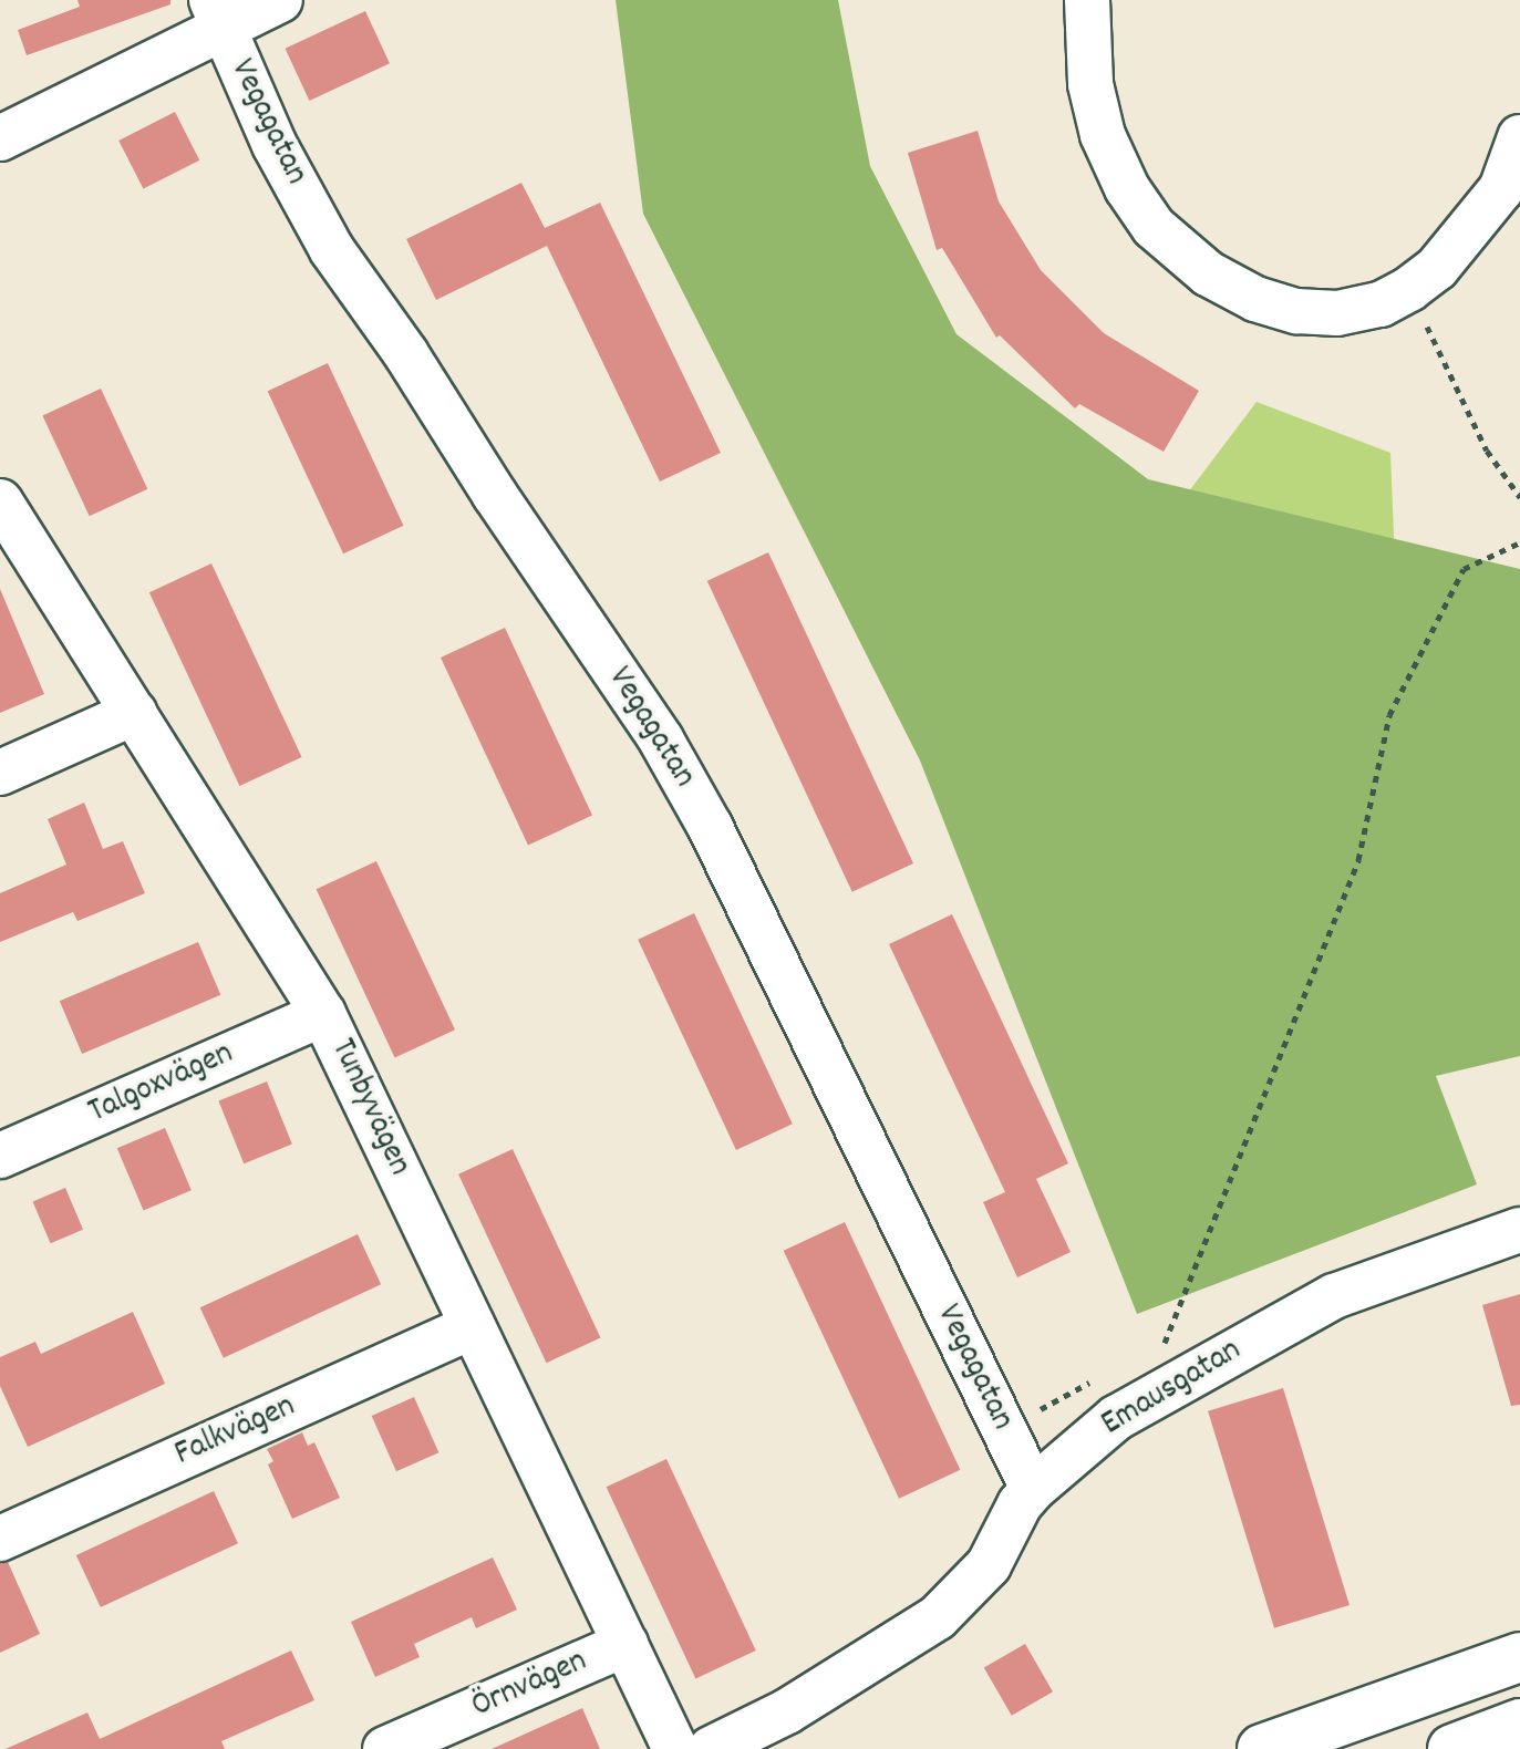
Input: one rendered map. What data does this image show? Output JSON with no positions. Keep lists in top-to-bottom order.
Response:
{
  "streets": {
    "street": [
      "Vegagatan",
      "Talgoxvägen",
      "Tunbyvägen",
      "Emausgatan",
      "Falkvägen",
      "Örnvägen"
    ]
  },
  "crossings": [
    ["Vegagatan", "Emausgatan"],
    ["Talgoxvägen", "Tunbyvägen"],
    ["Tunbyvägen", "Falkvägen"],
    ["Tunbyvägen", "Örnvägen"]
  ]
}
